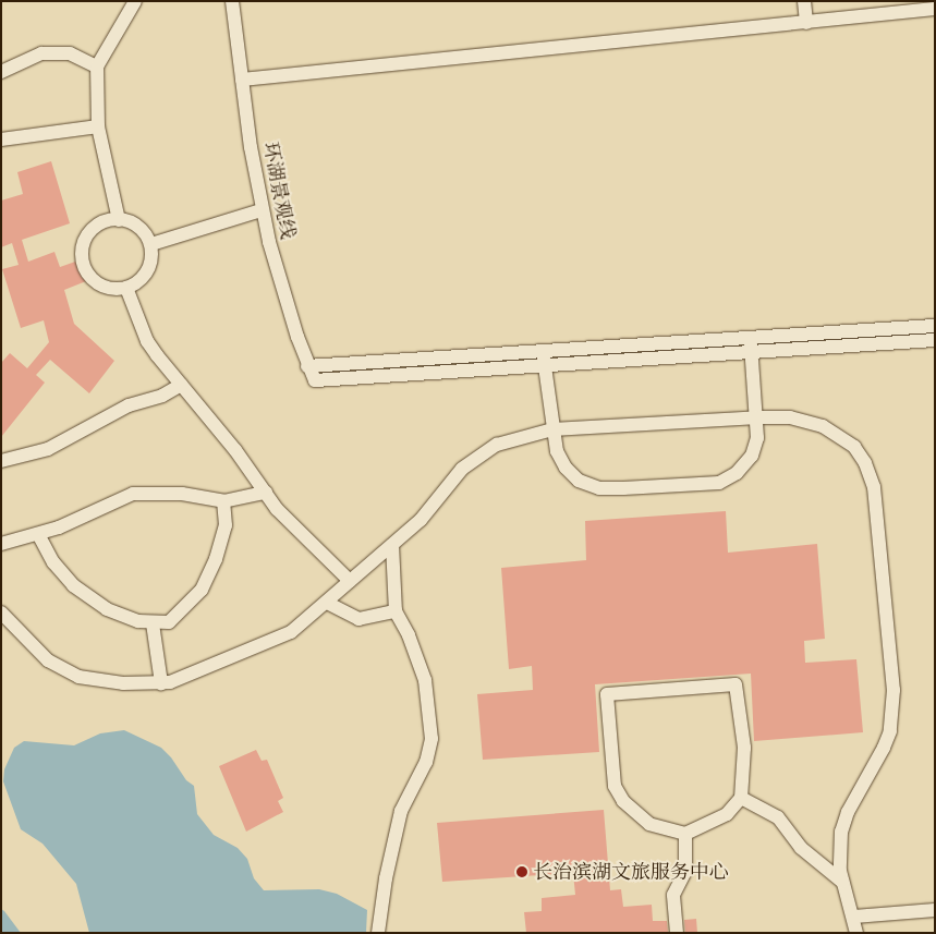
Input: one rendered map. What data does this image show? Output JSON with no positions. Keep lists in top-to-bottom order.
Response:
{
  "streets": {
    "street": ["环湖景观线"]
  },
  "places": ["长治滨湖文旅服务中心"]
}
